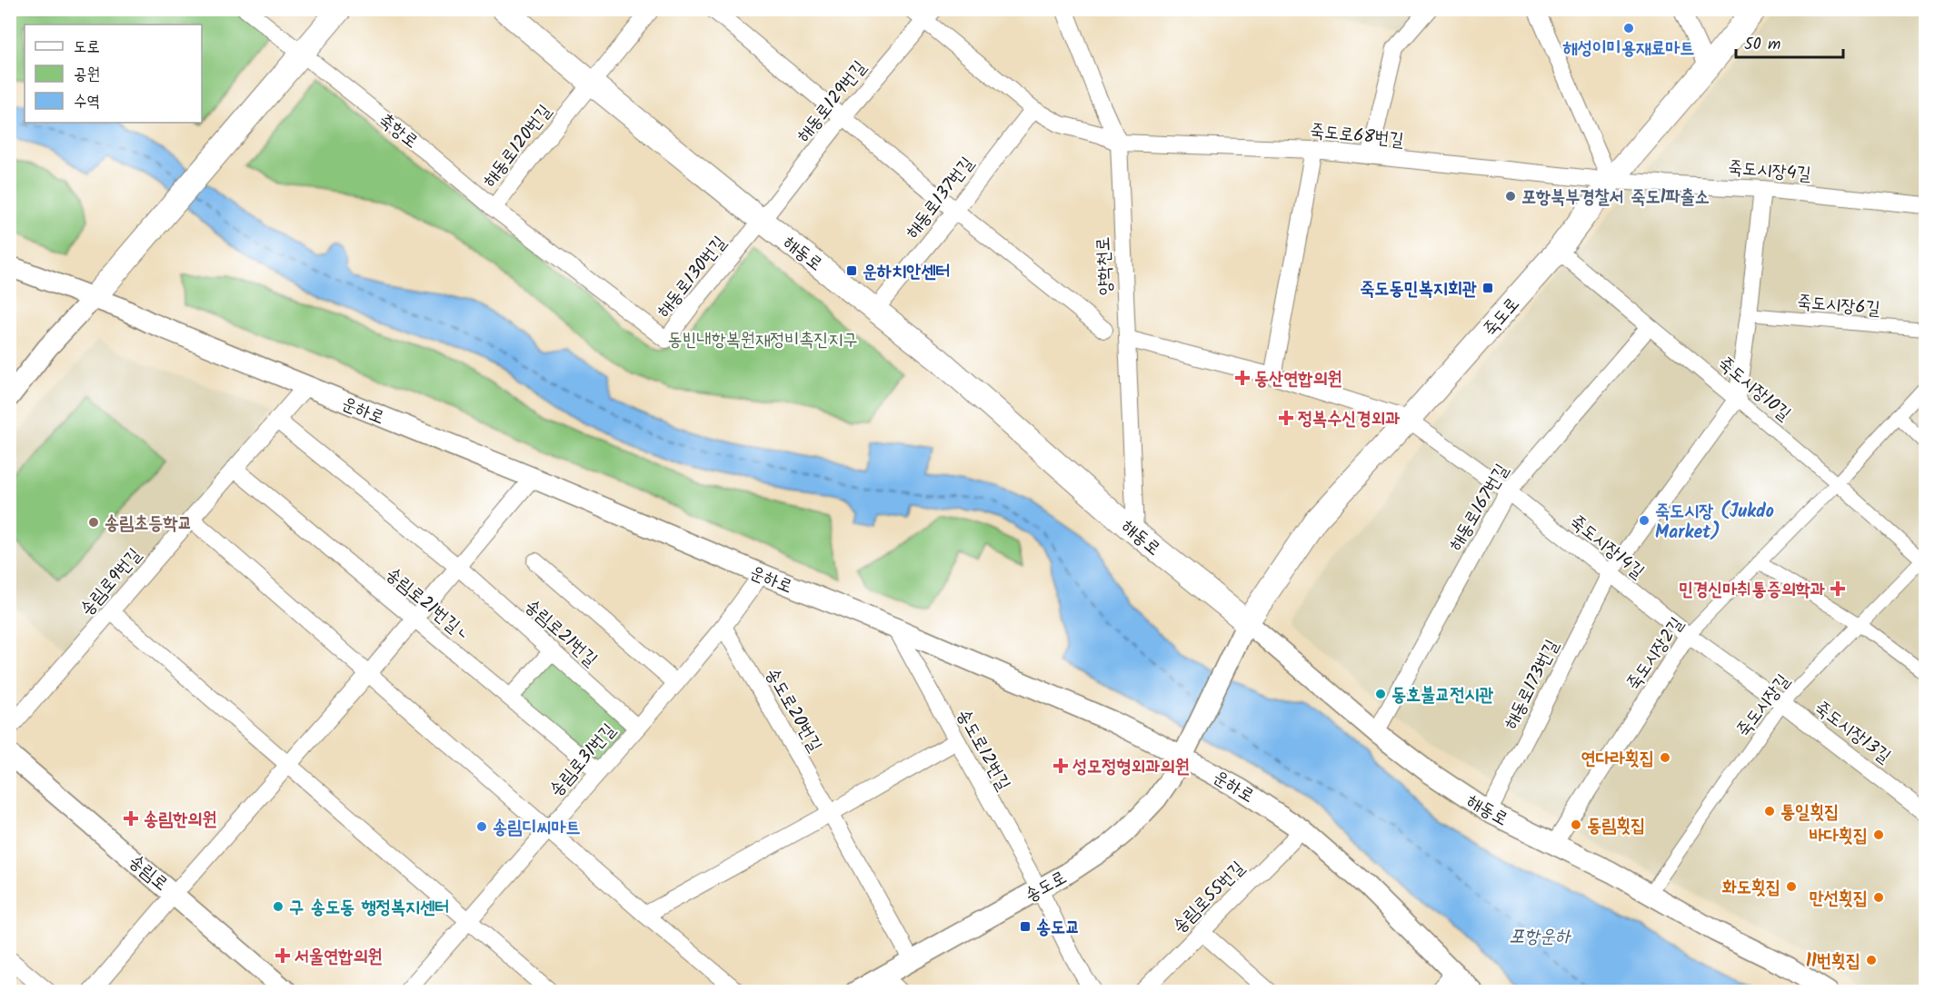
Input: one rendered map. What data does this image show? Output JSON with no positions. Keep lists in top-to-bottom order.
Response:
{
  "streets": {
    "main road": ["해동로", "죽도로"],
    "street": [
      "해동로129번길",
      "축항로",
      "죽도로68번길",
      "해동로120번길",
      "죽도시장4길",
      "해동로137번길",
      "양학천로",
      "해동로130번길",
      "죽도시장6길",
      "죽도시장10길",
      "운하로",
      "해동로167번길",
      "죽도시장14길",
      "송림로9번길",
      "송림로21번길ㄴ",
      "송림로21번길",
      "죽도시장2길",
      "해동로173번길",
      "죽도시장길",
      "송도로20번길",
      "죽도시장13길",
      "송도로12번길",
      "송림로31번길",
      "송림로",
      "송도로",
      "송림로55번길"
    ]
  },
  "crossings": [
    ["해동로129번길", "죽도로68번길"],
    ["해동로129번길", "해동로"],
    ["해동로129번길", "해동로130번길"],
    ["축항로", "해동로120번길"],
    ["죽도로68번길", "죽도시장4길"],
    ["죽도로68번길", "해동로137번길"],
    ["죽도로68번길", "양학천로"],
    ["죽도로68번길", "죽도로"],
    ["해동로120번길", "해동로"],
    ["해동로120번길", "해동로130번길"],
    ["죽도시장4길", "죽도로"],
    ["해동로137번길", "해동로"],
    ["해동로", "양학천로"],
    ["해동로", "해동로130번길"],
    ["해동로", "죽도로"],
    ["해동로", "해동로167번길"],
    ["해동로", "죽도시장2길"],
    ["해동로", "해동로173번길"],
    ["해동로", "죽도시장길"],
    ["해동로", "송도로"],
    ["양학천로", "죽도시장14길"],
    ["죽도로", "죽도시장10길"],
    ["죽도로", "죽도시장14길"],
    ["죽도로", "송도로"],
    ["죽도시장10길", "해동로167번길"],
    ["죽도시장10길", "죽도시장2길"],
    ["죽도시장10길", "해동로173번길"],
    ["죽도시장10길", "죽도시장길"],
    ["운하로", "송림로9번길"],
    ["운하로", "송도로12번길"],
    ["운하로", "송림로31번길"],
    ["운하로", "송도로"],
    ["운하로", "송림로55번길"],
    ["해동로167번길", "죽도시장14길"],
    ["죽도시장14길", "죽도시장2길"],
    ["죽도시장14길", "해동로173번길"],
    ["죽도시장14길", "죽도시장길"],
    ["죽도시장14길", "죽도시장13길"],
    ["송림로9번길", "송림로21번길ㄴ"],
    ["송림로9번길", "송림로21번길"],
    ["송림로21번길ㄴ", "송림로31번길"],
    ["송림로21번길", "송림로31번길"],
    ["죽도시장길", "죽도시장13길"],
    ["송도로20번길", "송림로31번길"],
    ["송도로20번길", "송도로"],
    ["송도로12번길", "송도로"]
  ],
  "water": ["포항운하"],
  "parks": ["동빈내항복원재정비촉진지구"],
  "places": {
    "other": [
      "해성이미용재료마트",
      "포항북부경찰서 죽도1파출소",
      "죽도시장 (Jukdo Market)",
      "송림초등학교",
      "동호불교전시관",
      "연다라횟집",
      "통일횟집",
      "동림횟집",
      "송림디씨마트",
      "바다횟집",
      "화도횟집",
      "만선횟집",
      "구 송도동 행정복지센터",
      "11번횟집"
    ],
    "transit": ["운하치안센터", "죽도동민복지회관", "송도교"],
    "health": [
      "동산연합의원",
      "정복수신경외과",
      "민경신마취통증의학과",
      "성모정형외과의원",
      "송림한의원",
      "서울연합의원"
    ]
  },
  "legend": ["도로", "공원", "수역"],
  "scale_bar": "50 m"
}
